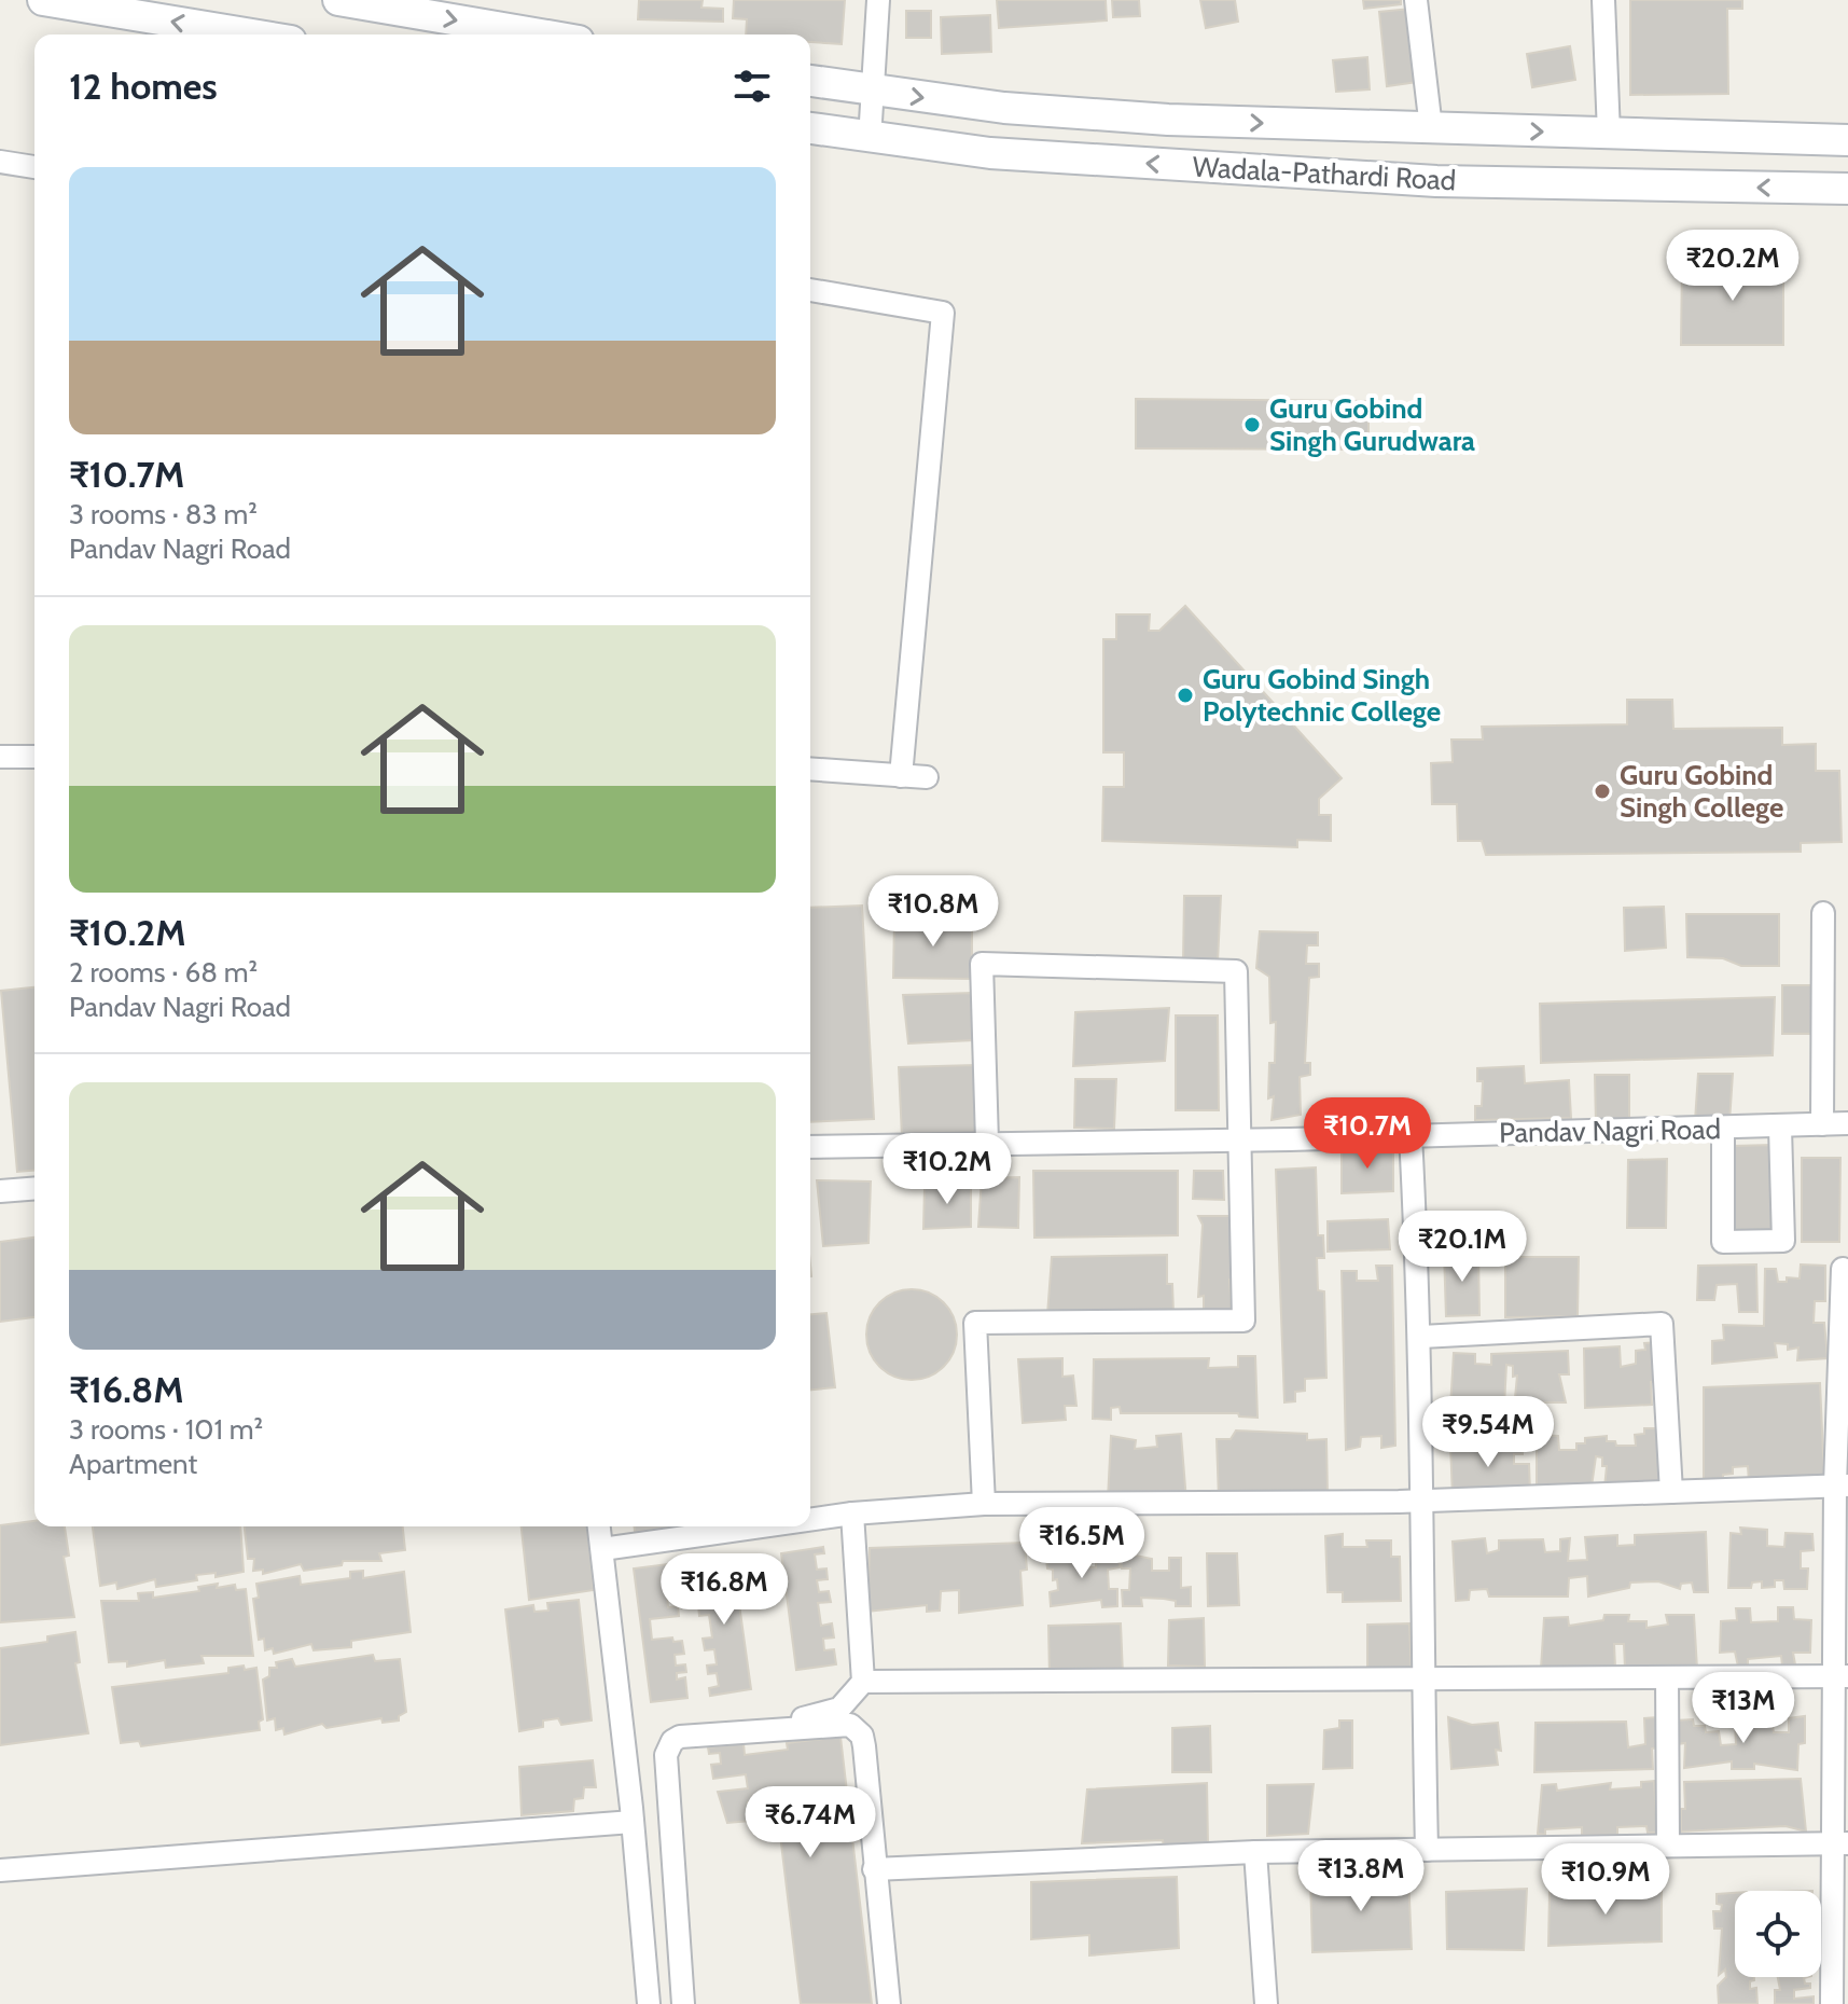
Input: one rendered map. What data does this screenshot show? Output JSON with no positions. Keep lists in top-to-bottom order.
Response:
{
  "streets": {
    "main road": ["Wadala-Pathardi Road"],
    "street": ["Pandav Nagri Road"]
  },
  "places": ["Guru Gobind Singh Gurudwara", "Guru Gobind Singh Polytechnic College", "Guru Gobind Singh College"],
  "page": {
    "heading": "12 homes",
    "list": [
      {
        "name": "₹10.7M",
        "note": "3 rooms · 83 m² · Pandav Nagri Road"
      },
      {
        "name": "₹10.2M",
        "note": "2 rooms · 68 m² · Pandav Nagri Road"
      },
      {
        "name": "₹16.8M",
        "note": "3 rooms · 101 m² · Apartment"
      }
    ],
    "price": [
      "₹20.2M",
      "₹10.8M",
      "₹10.7M",
      "₹10.2M",
      "₹20.1M",
      "₹9.54M",
      "₹16.5M",
      "₹16.8M",
      "₹13M",
      "₹6.74M",
      "₹13.8M",
      "₹10.9M"
    ]
  }
}
